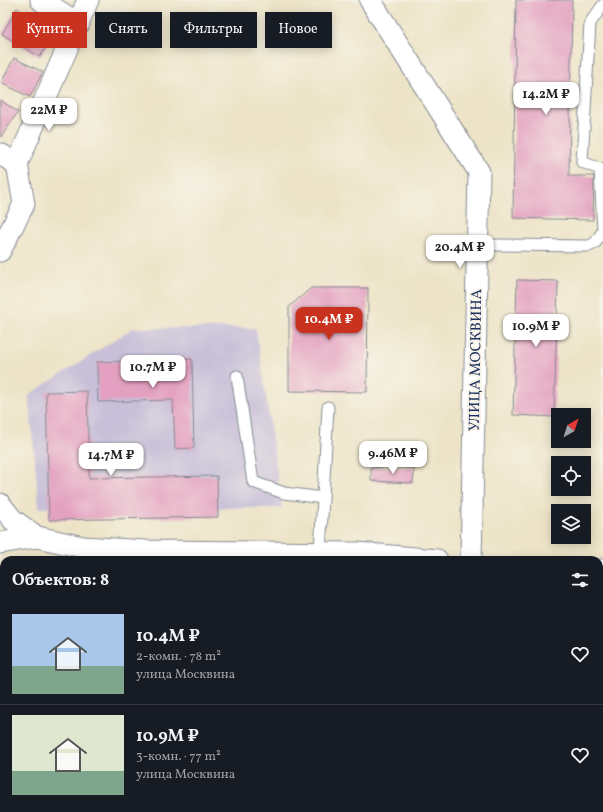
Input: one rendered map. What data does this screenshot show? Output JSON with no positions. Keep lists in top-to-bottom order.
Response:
{
  "streets": {
    "street": ["УЛИЦА МОСКВИНА"]
  },
  "north": "top right",
  "page": {
    "chip": [
      "Купить",
      "Снять",
      "Фильтры",
      "Новое"
    ],
    "price": [
      "14.2M ₽",
      "22M ₽",
      "20.4M ₽",
      "10.4M ₽",
      "10.9M ₽",
      "10.7M ₽",
      "9.46M ₽",
      "14.7M ₽"
    ],
    "heading": "Объектов: 8",
    "list": [
      {
        "name": "10.4M ₽",
        "note": "2-комн. · 78 m² · улица Москвина"
      },
      {
        "name": "10.9M ₽",
        "note": "3-комн. · 77 m² · улица Москвина"
      }
    ]
  }
}
